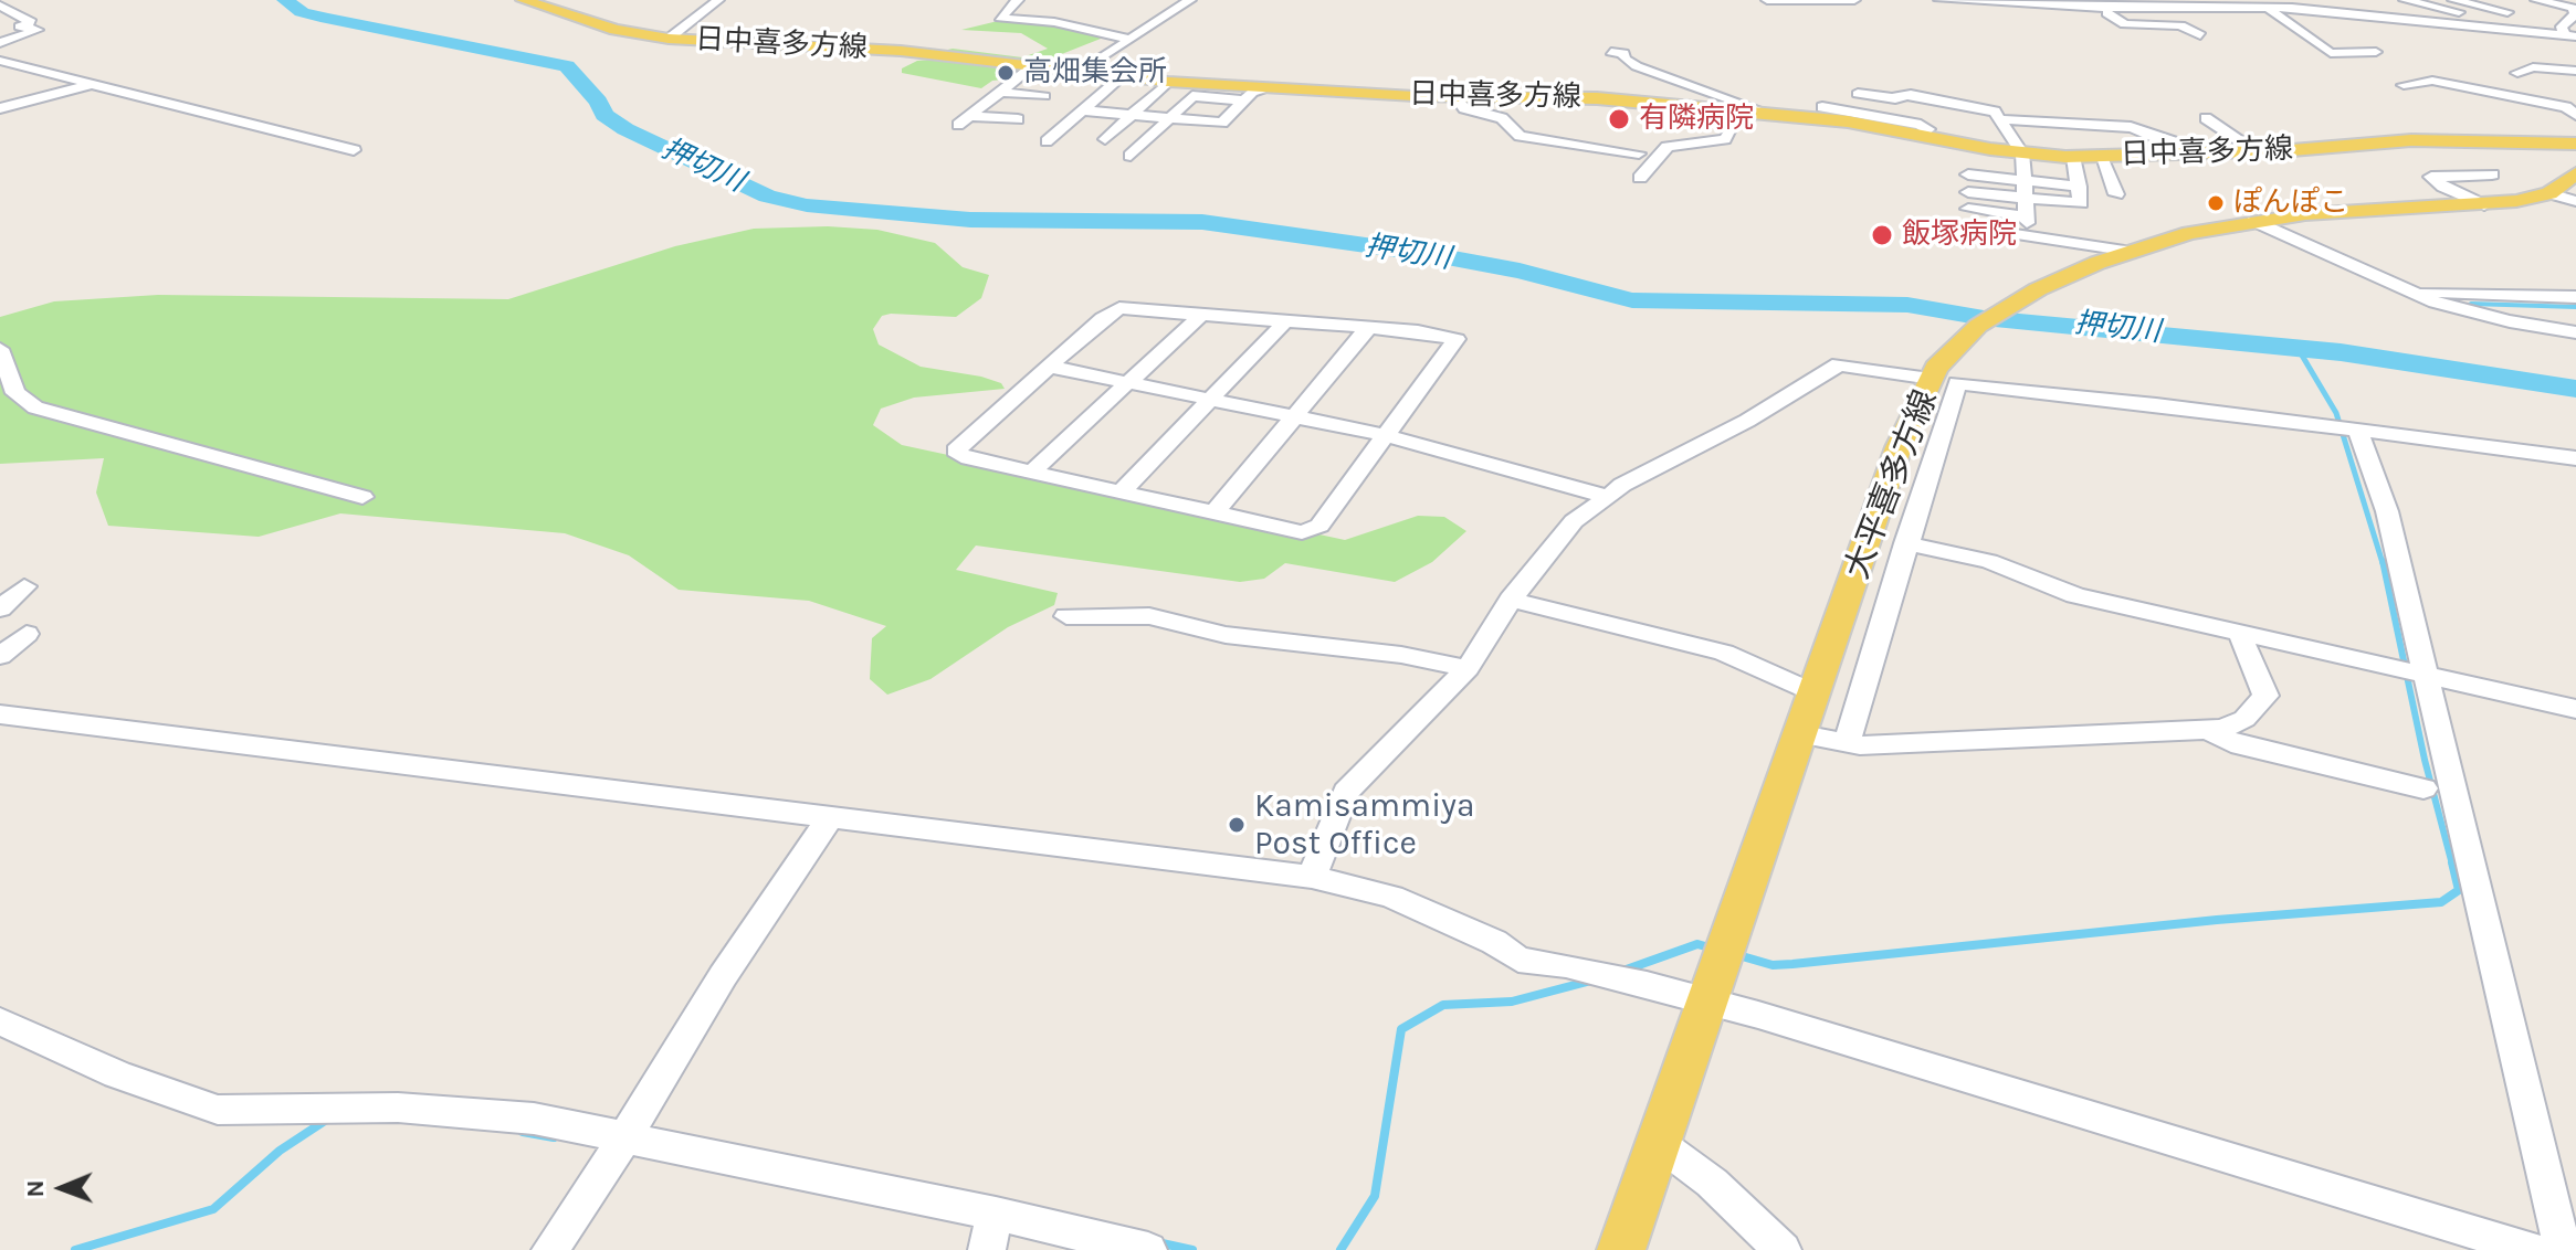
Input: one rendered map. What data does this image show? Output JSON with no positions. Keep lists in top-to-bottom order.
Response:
{
  "streets": {
    "main road": ["日中喜多方線", "大平喜多方線"]
  },
  "water": ["押切川"],
  "places": [
    "高畑集会所",
    "有隣病院",
    "ぽんぽこ",
    "飯塚病院",
    "Kamisammiya Post Office"
  ],
  "north": "left"
}
